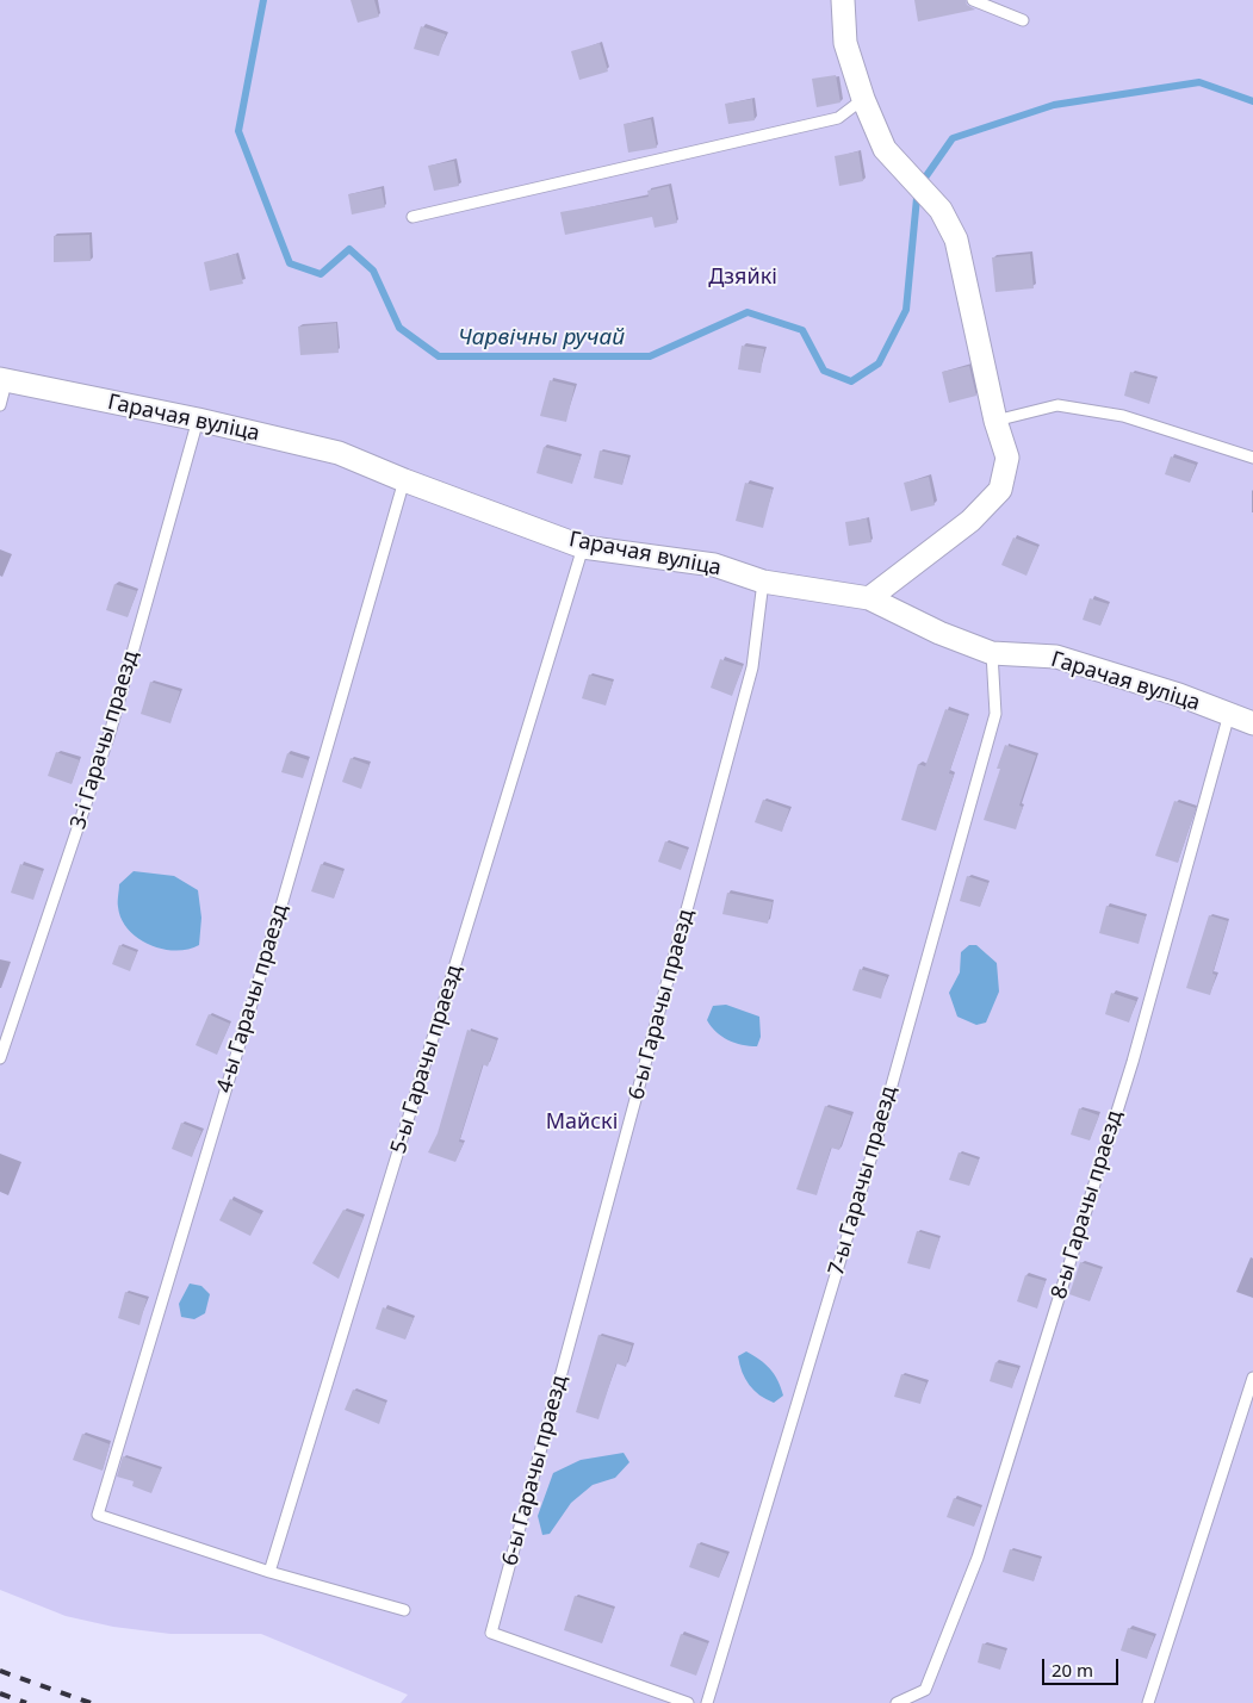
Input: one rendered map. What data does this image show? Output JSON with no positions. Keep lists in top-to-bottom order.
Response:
{
  "streets": {
    "street": ["Гарачая вуліца"],
    "lane": [
      "3-і Гарачы праезд",
      "4-ы Гарачы праезд",
      "6-ы Гарачы праезд",
      "5-ы Гарачы праезд",
      "7-ы Гарачы праезд",
      "8-ы Гарачы праезд"
    ]
  },
  "crossings": [
    ["Гарачая вуліца", "3-і Гарачы праезд"],
    ["Гарачая вуліца", "4-ы Гарачы праезд"],
    ["Гарачая вуліца", "6-ы Гарачы праезд"],
    ["Гарачая вуліца", "5-ы Гарачы праезд"],
    ["Гарачая вуліца", "7-ы Гарачы праезд"],
    ["Гарачая вуліца", "8-ы Гарачы праезд"],
    ["4-ы Гарачы праезд", "5-ы Гарачы праезд"]
  ],
  "water": ["Чарвічны ручай"],
  "parks": ["Дзяйкі", "Майскі"],
  "scale_bar": "20 m"
}
